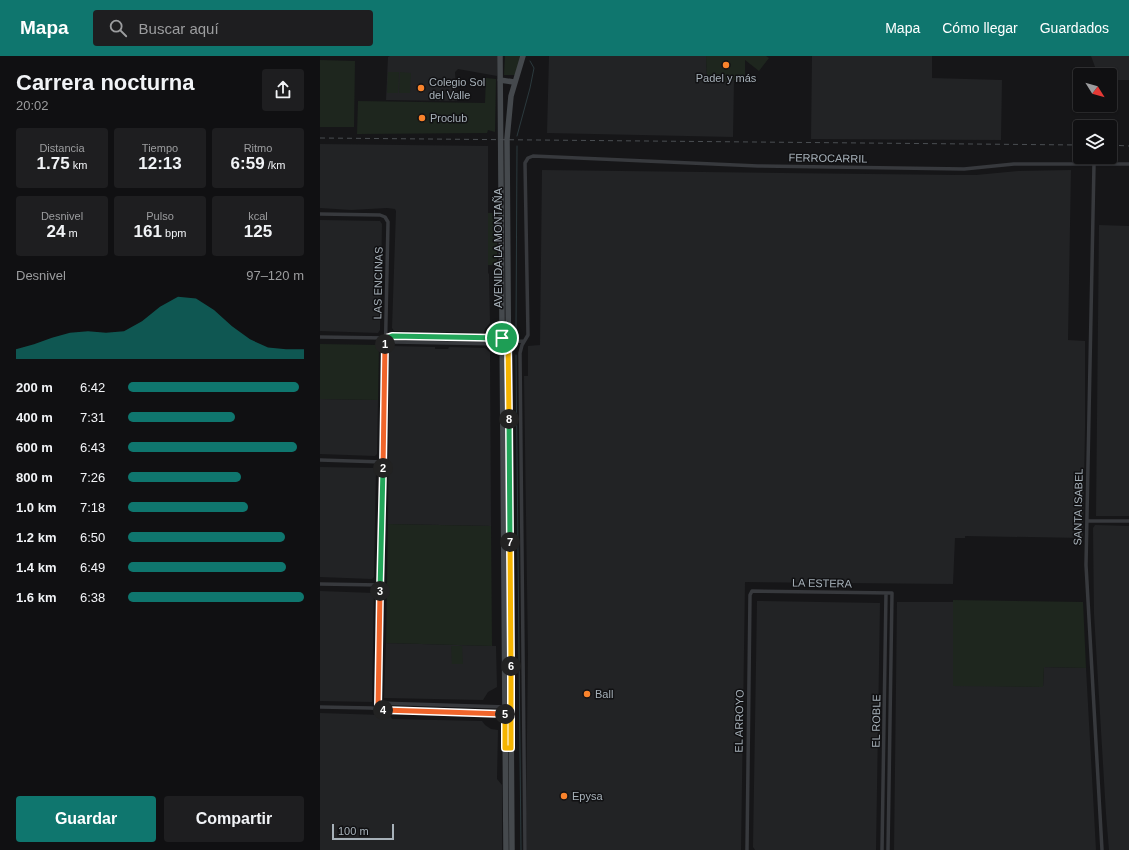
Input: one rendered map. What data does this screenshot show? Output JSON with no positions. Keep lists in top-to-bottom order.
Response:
{
  "streets": {
    "main road": ["AVENIDA LA MONTAÑA"],
    "street": [
      "FERROCARRIL",
      "LAS ENCINAS",
      "SANTA ISABEL",
      "LA ESTERA",
      "EL ARROYO",
      "EL ROBLE"
    ]
  },
  "crossings": [
    ["LA ESTERA", "EL ARROYO"],
    ["LA ESTERA", "EL ROBLE"]
  ],
  "places": [
    "Padel y más",
    "Colegio Sol del Valle",
    "Proclub",
    "Ball",
    "Epysa"
  ],
  "scale_bar": "100 m",
  "north": "bottom right",
  "page": {
    "header": "Mapa",
    "search": "Buscar aquí",
    "nav": ["Mapa", "Cómo llegar", "Guardados"],
    "heading": ["Carrera nocturna", "20:02"],
    "stats": [
      ["Distancia", "1.75 km"],
      ["Tiempo", "12:13"],
      ["Ritmo", "6:59 /km"],
      ["Desnivel", "24 m"],
      ["Pulso", "161 bpm"],
      ["kcal", "125"]
    ],
    "chart": ["Desnivel", "97–120 m"],
    "pins": [
      "1",
      "8",
      "2",
      "7",
      "3",
      "6",
      "4",
      "5"
    ],
    "list": [
      {
        "name": "200 m",
        "note": "6:42"
      },
      {
        "name": "400 m",
        "note": "7:31"
      },
      {
        "name": "600 m",
        "note": "6:43"
      },
      {
        "name": "800 m",
        "note": "7:26"
      },
      {
        "name": "1.0 km",
        "note": "7:18"
      },
      {
        "name": "1.2 km",
        "note": "6:50"
      },
      {
        "name": "1.4 km",
        "note": "6:49"
      },
      {
        "name": "1.6 km",
        "note": "6:38"
      }
    ],
    "buttons": ["Guardar", "Compartir"],
    "scale": "100 m"
  }
}
